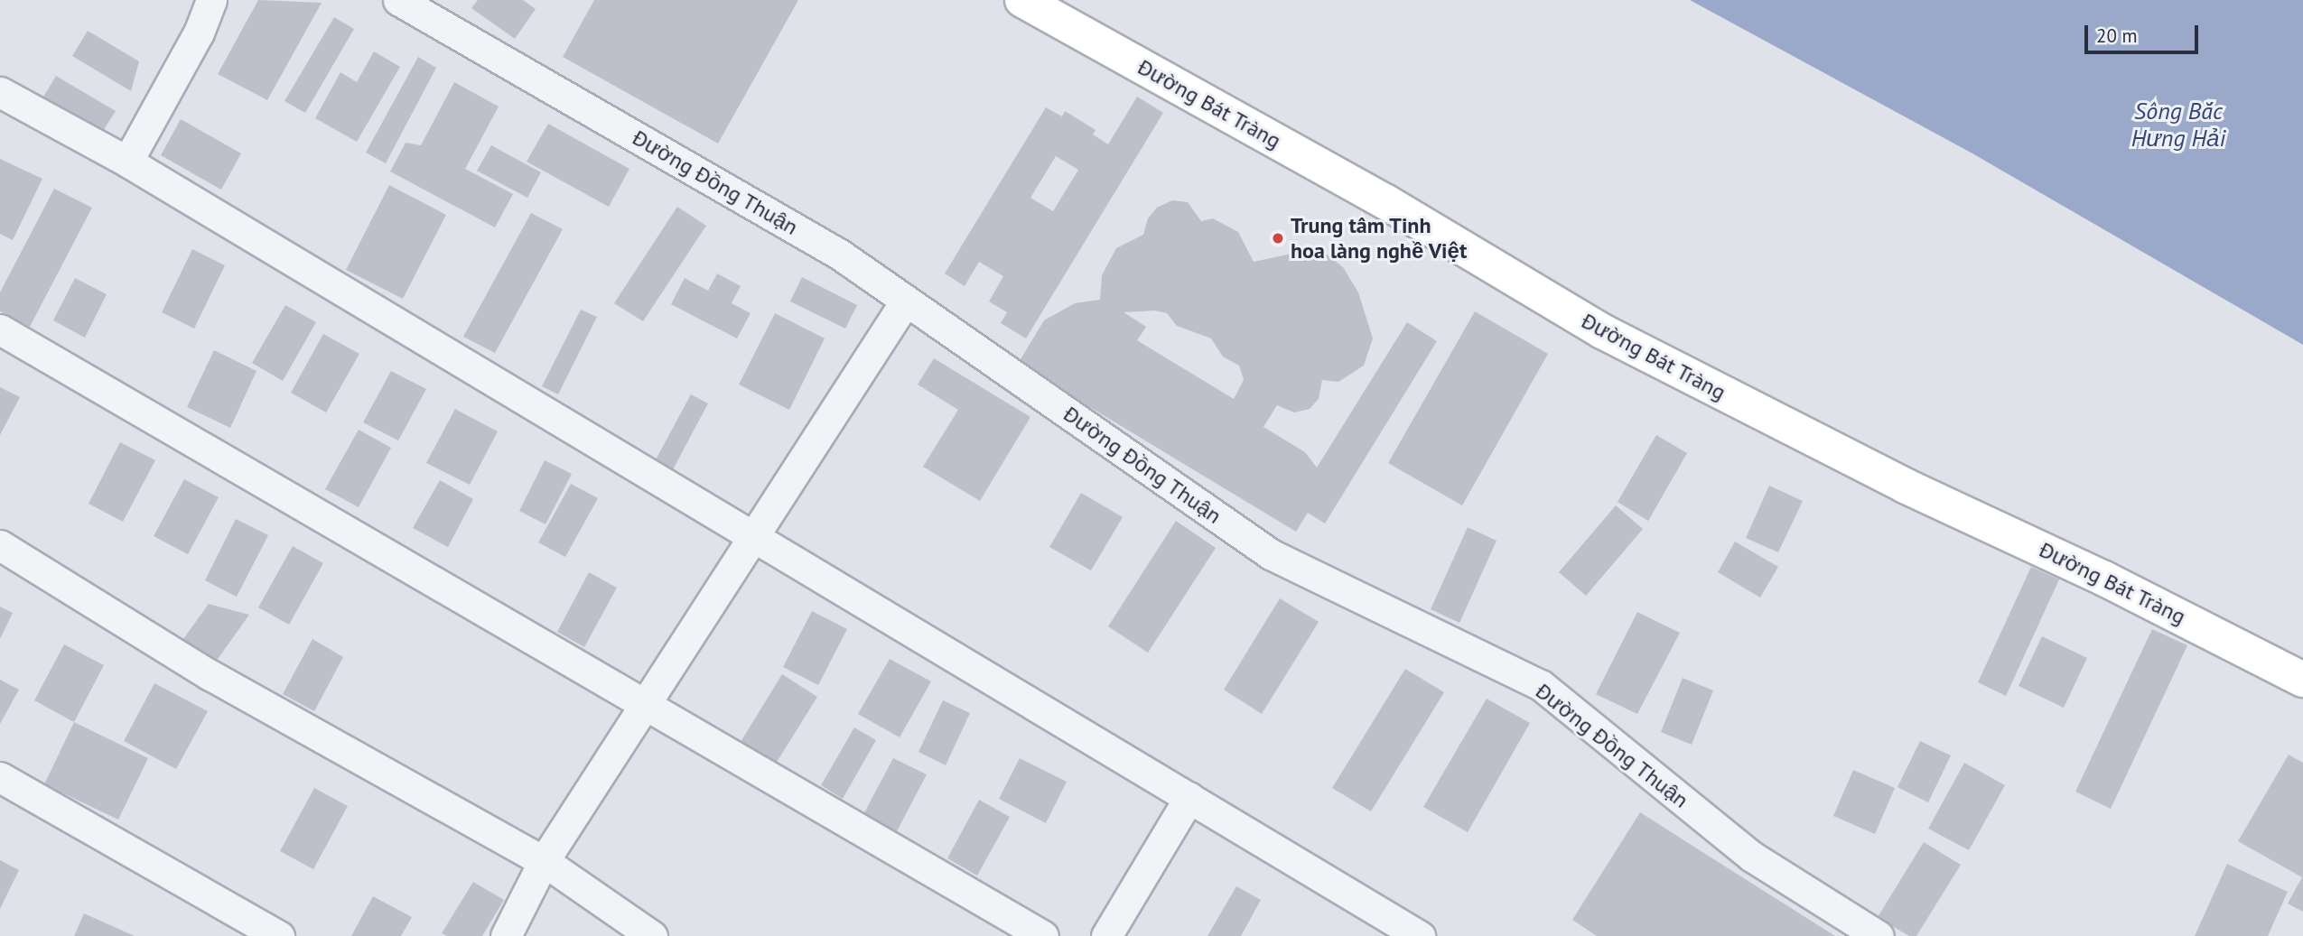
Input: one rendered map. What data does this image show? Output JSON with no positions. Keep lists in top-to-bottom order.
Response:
{
  "streets": {
    "street": ["Đường Bát Tràng", "Đường Đồng Thuận"]
  },
  "water": ["Sông Bắc Hưng Hải"],
  "places": ["Trung tâm Tinh hoa làng nghề Việt"],
  "scale_bar": "20 m"
}
